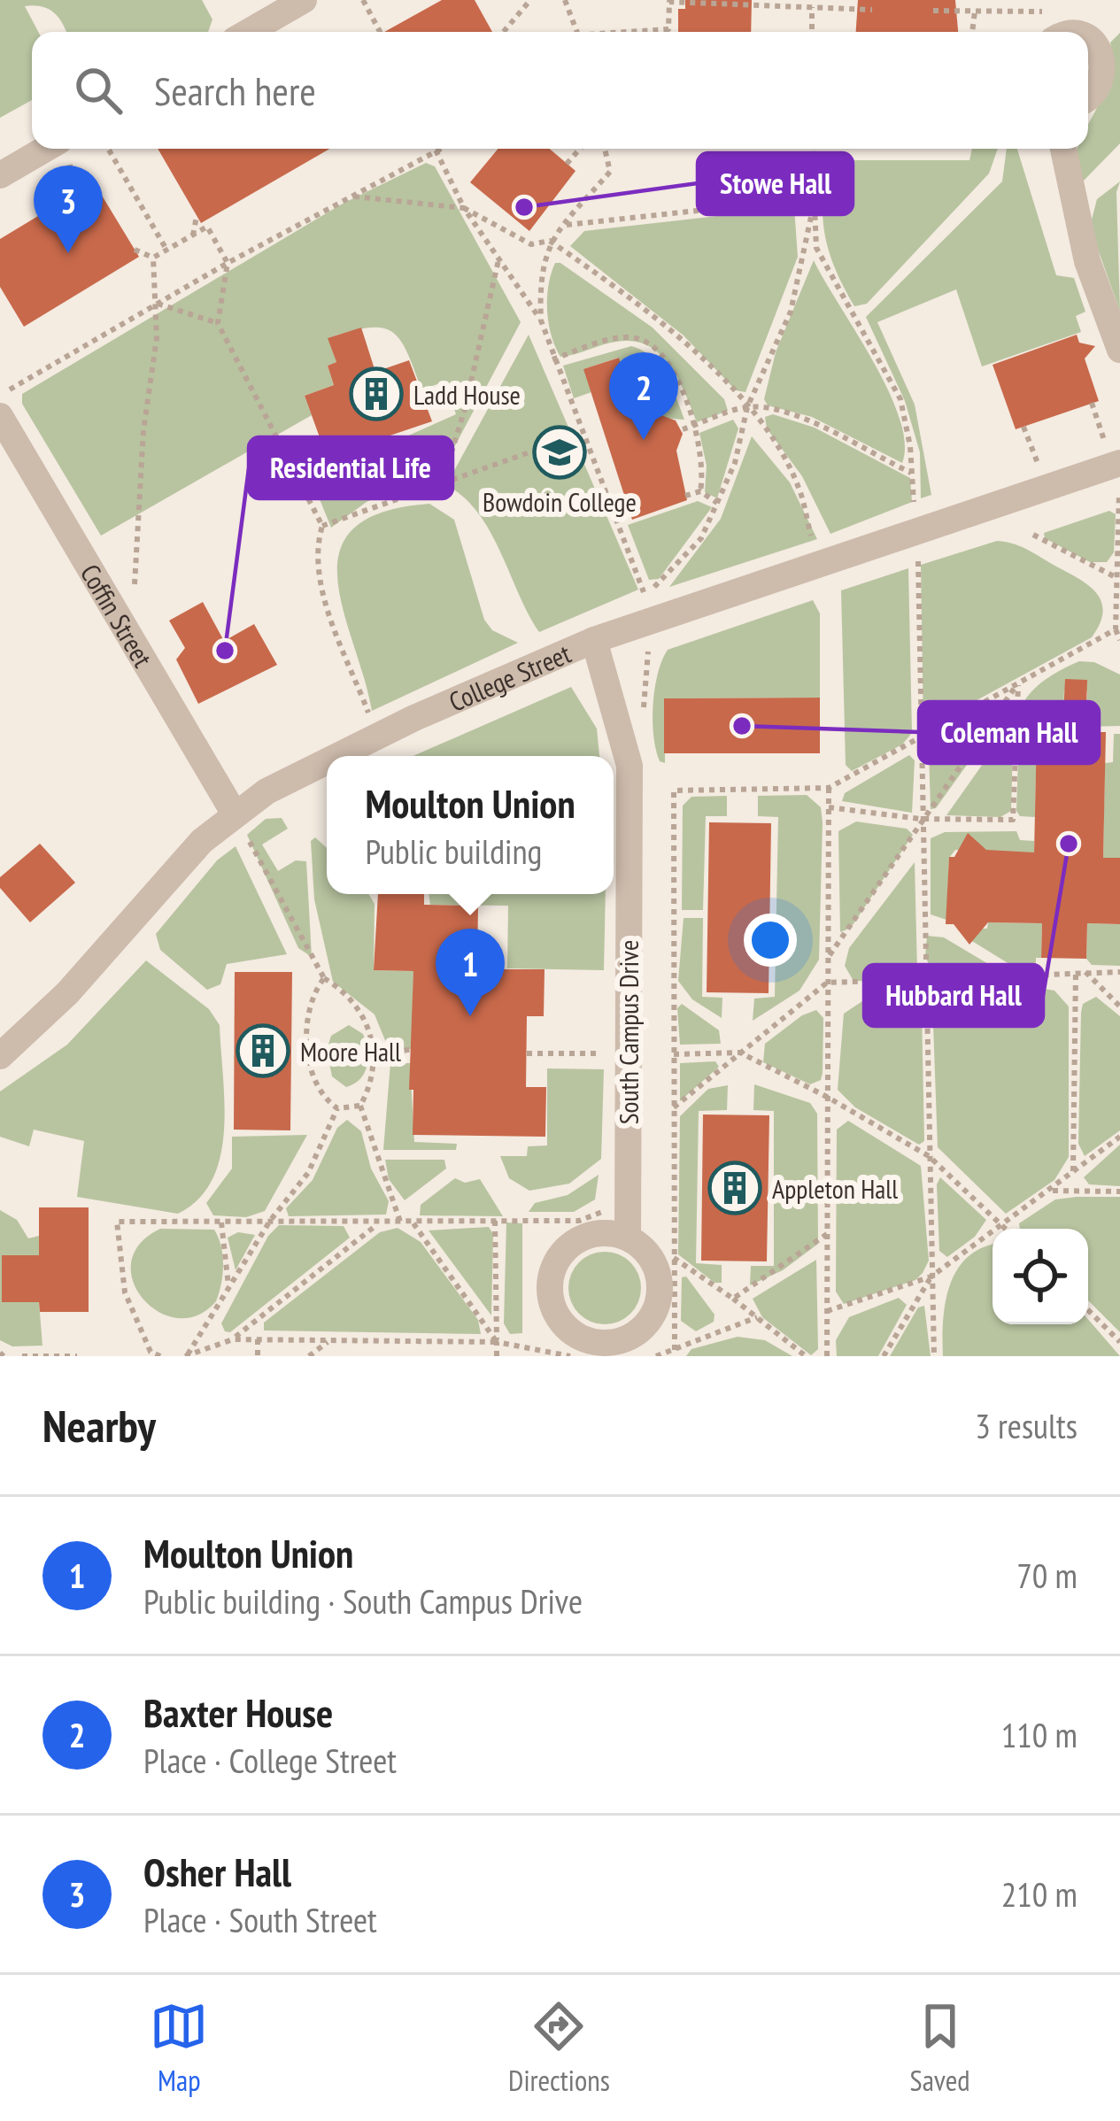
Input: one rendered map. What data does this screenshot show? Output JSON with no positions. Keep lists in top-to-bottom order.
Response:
{
  "streets": {
    "street": ["Coffin Street", "College Street", "South Campus Drive"]
  },
  "crossings": [
    ["Coffin Street", "College Street"],
    ["College Street", "South Campus Drive"]
  ],
  "places": {
    "other": [
      "Stowe Hall",
      "Residential Life",
      "Coleman Hall",
      "Hubbard Hall"
    ],
    "building": ["Ladd House", "Moore Hall", "Appleton Hall"],
    "school or university": ["Bowdoin College"]
  },
  "page": {
    "search": "Search here",
    "pins": ["3", "2", "1"],
    "popup": ["Moulton Union", "Public building"],
    "heading": ["Nearby", "3 results"],
    "list": [
      {
        "mark": "1",
        "name": "Moulton Union",
        "note": "Public building · South Campus Drive",
        "value": "70 m"
      },
      {
        "mark": "2",
        "name": "Baxter House",
        "note": "Place · College Street",
        "value": "110 m"
      },
      {
        "mark": "3",
        "name": "Osher Hall",
        "note": "Place · South Street",
        "value": "210 m"
      }
    ],
    "nav": ["Map", "Directions", "Saved"]
  }
}
